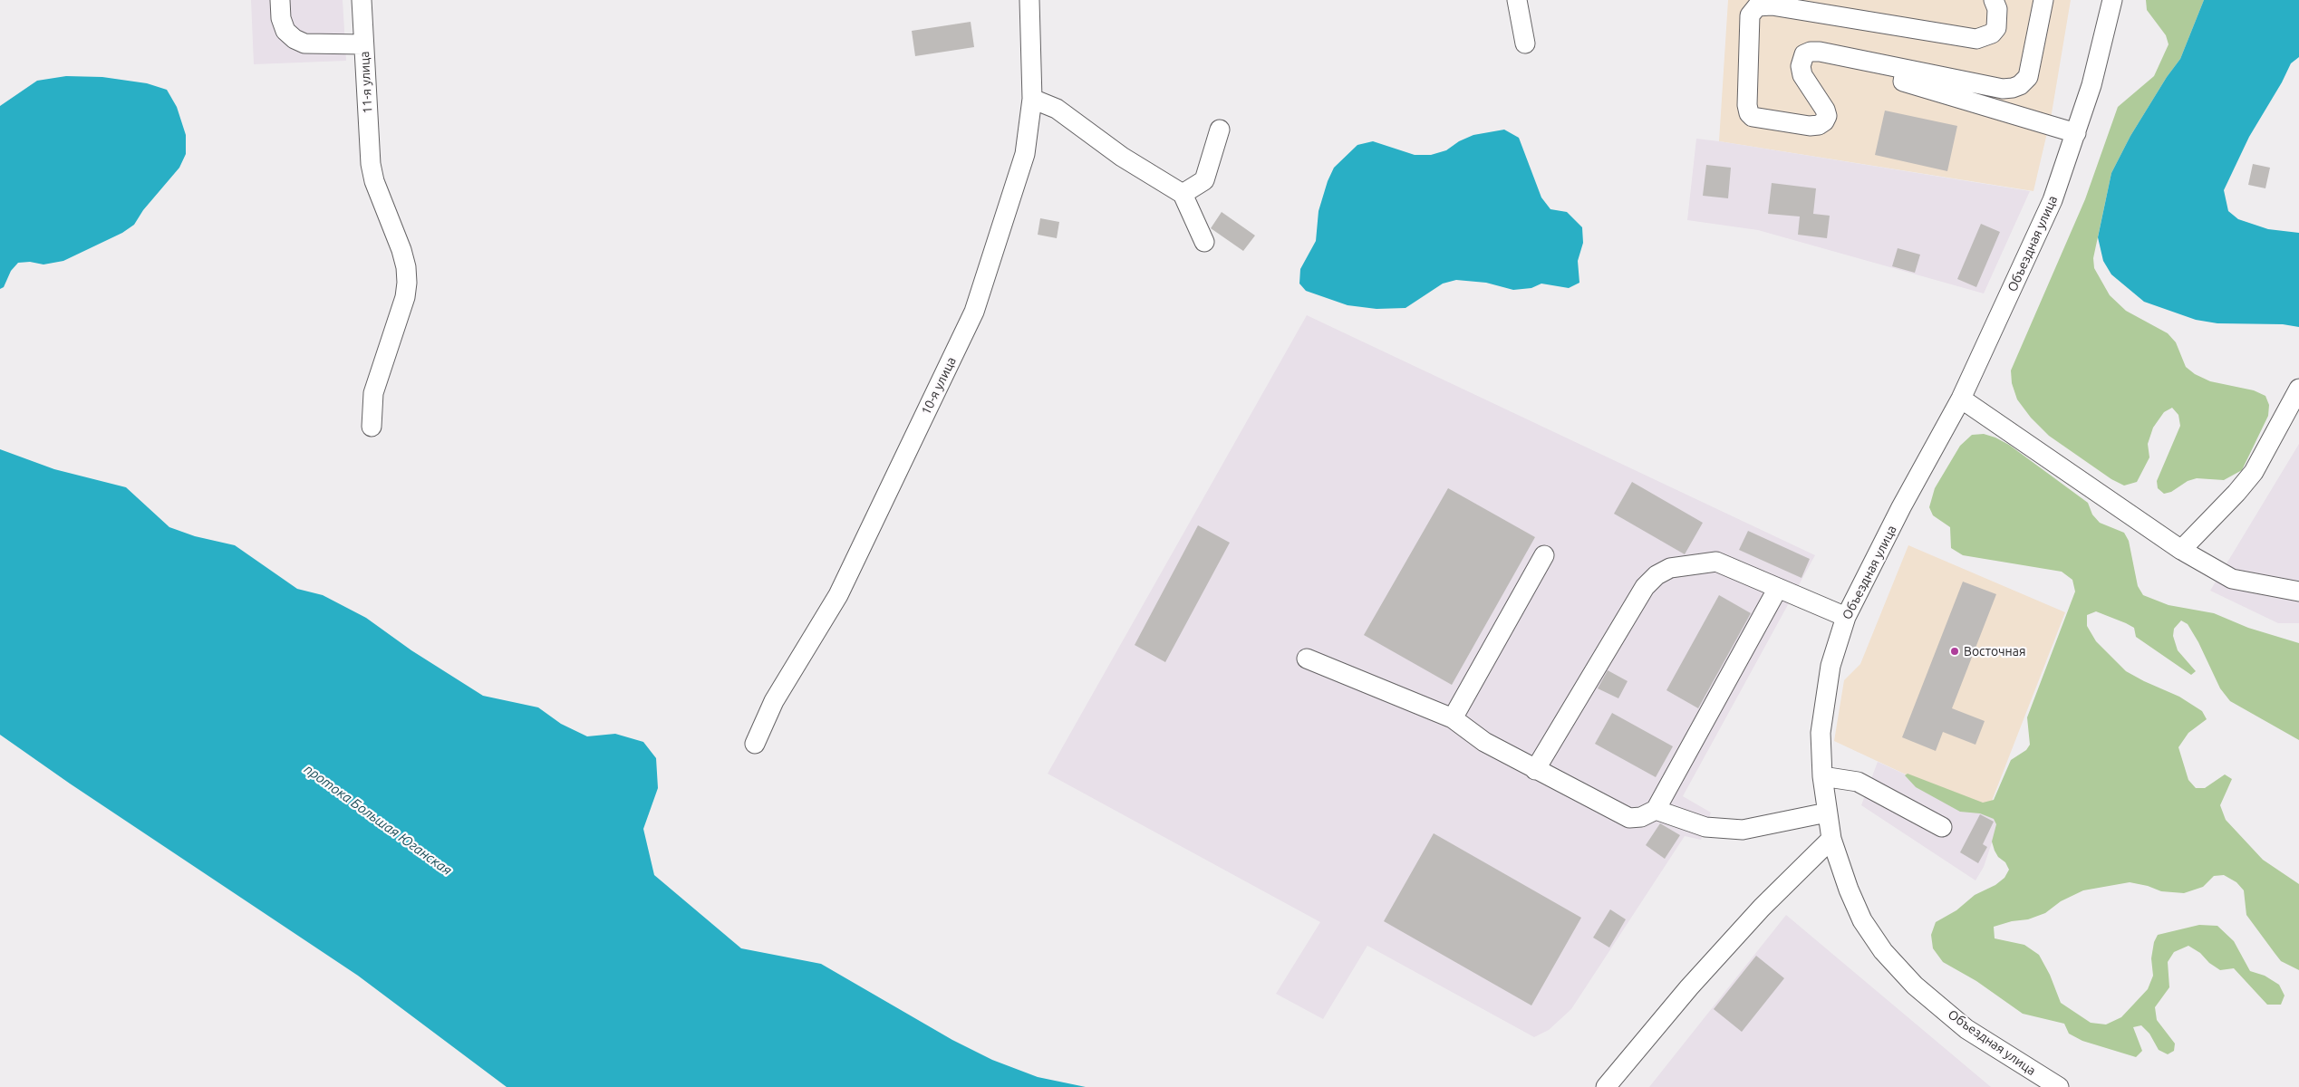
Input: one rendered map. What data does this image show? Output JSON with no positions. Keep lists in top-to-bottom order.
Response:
{
  "streets": {
    "street": ["11-я улица", "Объездная улица", "10-я улица"]
  },
  "water": ["протока Большая Юганская"],
  "places": ["Восточная"]
}
